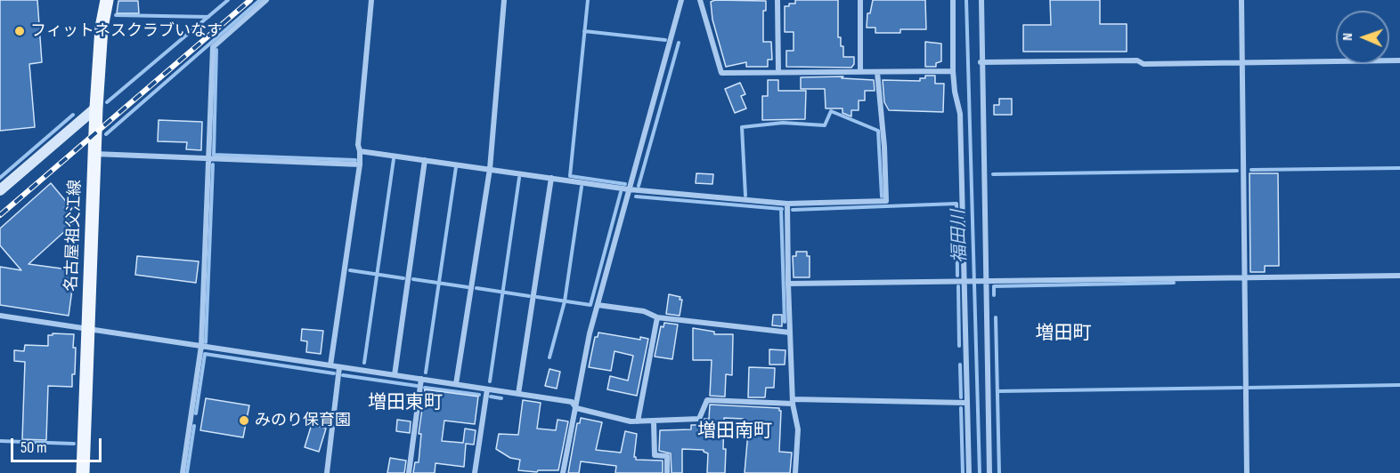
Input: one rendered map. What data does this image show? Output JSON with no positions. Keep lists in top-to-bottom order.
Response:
{
  "streets": {
    "main road": ["名古屋祖父江線"]
  },
  "districts": ["増田町", "増田東町", "増田南町"],
  "water": ["福田川"],
  "places": ["フィットネスクラブいなす", "みのり保育園"],
  "scale_bar": "50 m",
  "north": "left"
}
